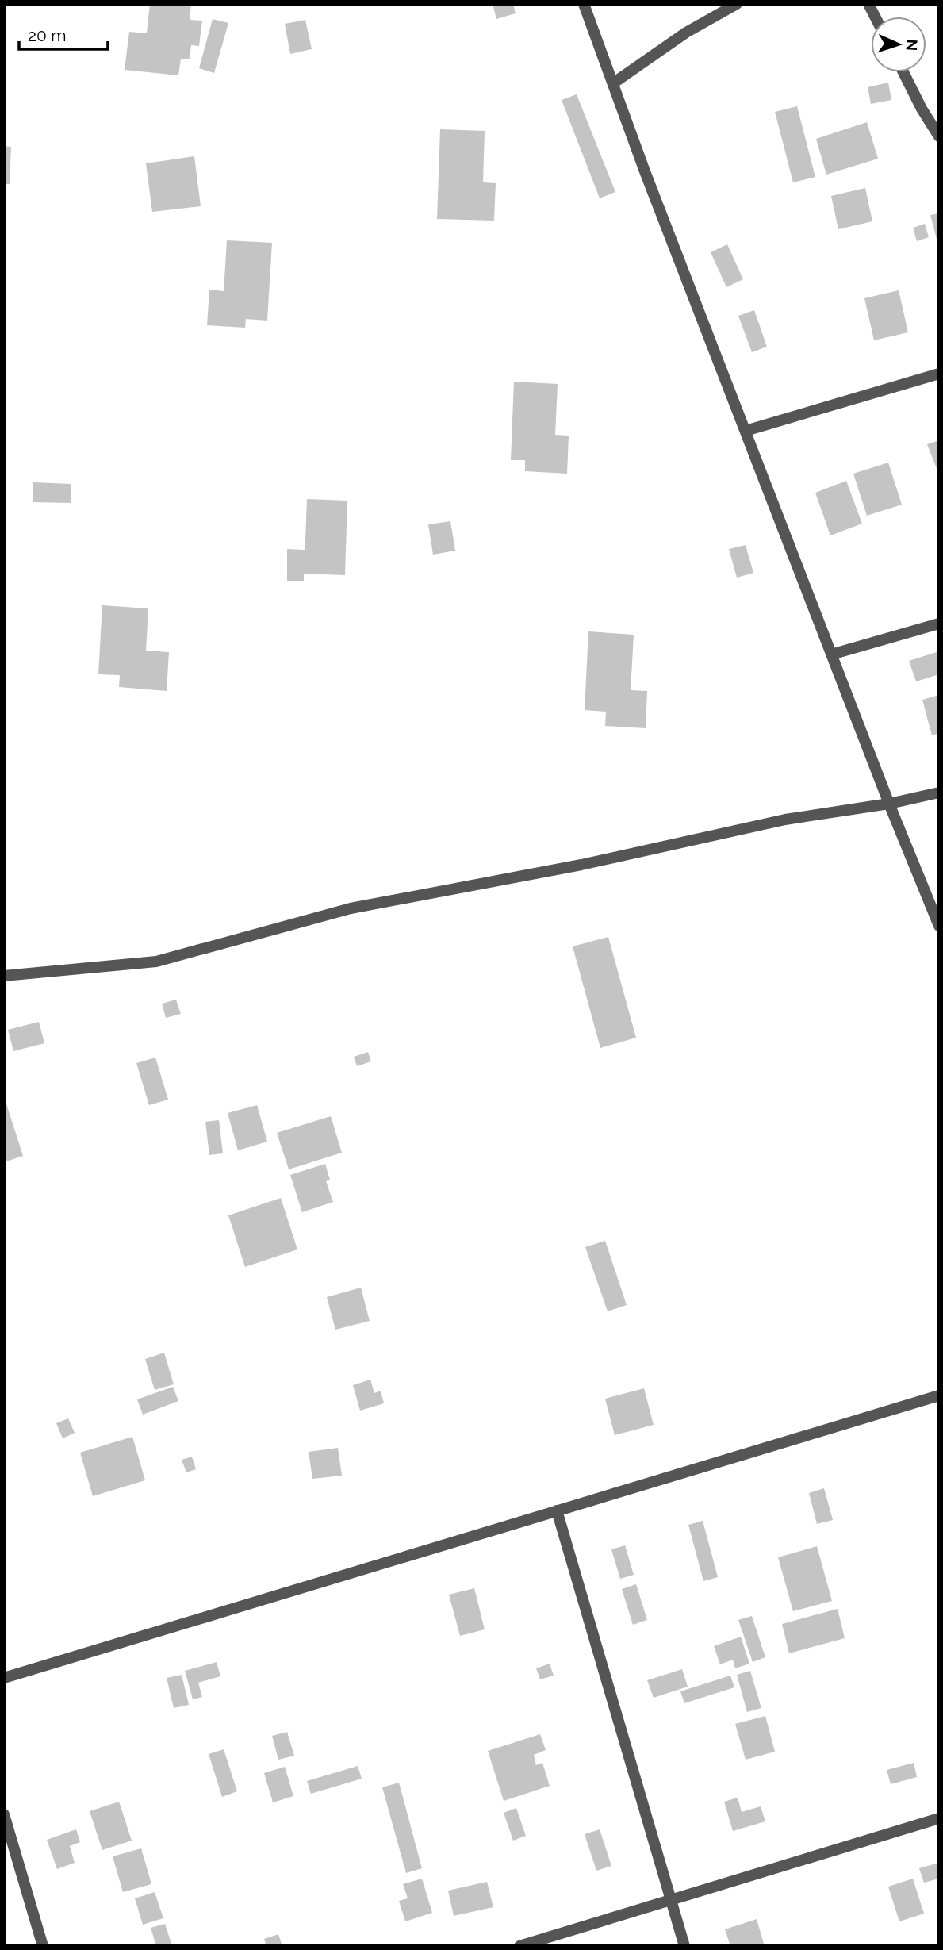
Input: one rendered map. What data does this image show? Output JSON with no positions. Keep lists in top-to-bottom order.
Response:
{
  "scale_bar": "20 m",
  "north": "right"
}
